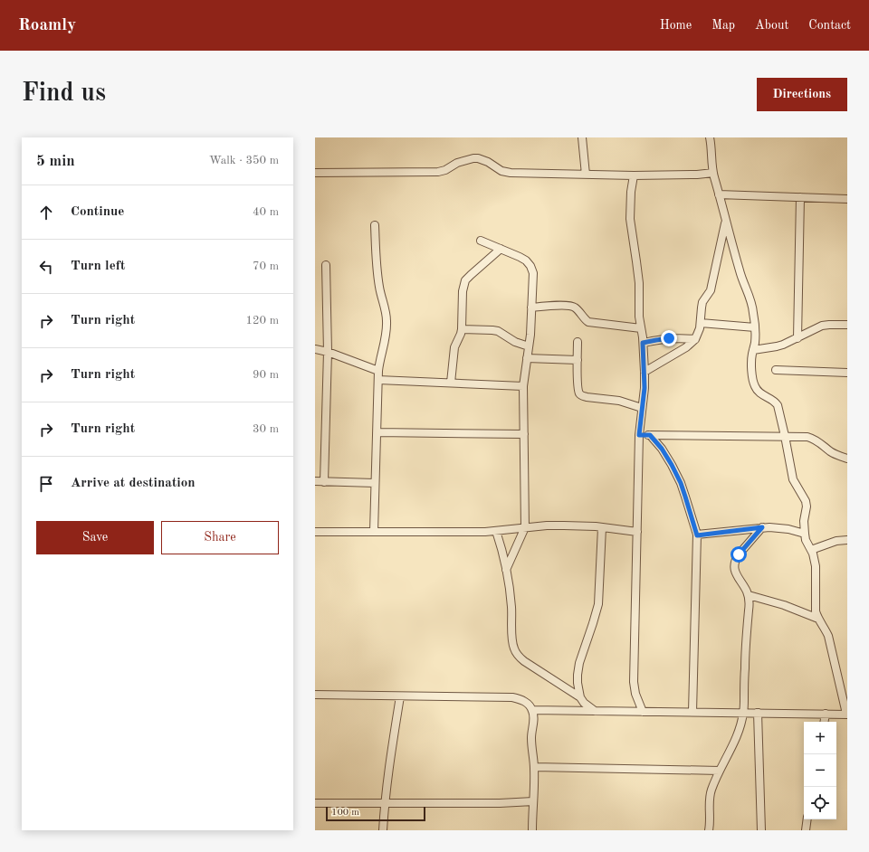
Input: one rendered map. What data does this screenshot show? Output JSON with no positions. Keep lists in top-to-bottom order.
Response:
{
  "scale_bar": "100 m",
  "page": {
    "header": "Roamly",
    "nav": [
      "Home",
      "Map",
      "About",
      "Contact"
    ],
    "buttons": [
      "Directions",
      ["Save", "Share"]
    ],
    "title": "Find us",
    "heading": ["5 min", "Walk · 350 m"],
    "list": [
      ["Continue", "40 m"],
      ["Turn left", "70 m"],
      ["Turn right", "120 m"],
      ["Turn right", "90 m"],
      ["Turn right", "30 m"],
      "Arrive at destination"
    ],
    "map_buttons": ["+", "−"],
    "scale": "100 m"
  }
}
